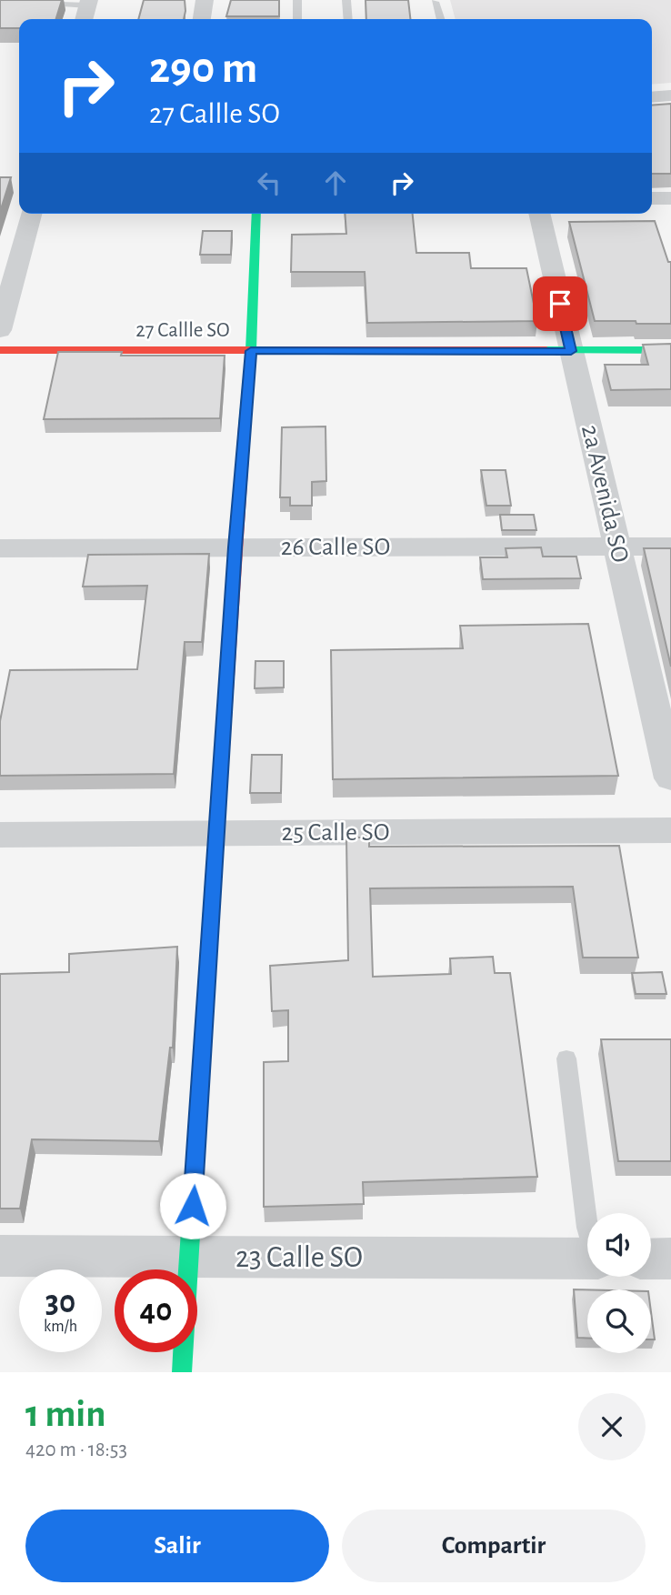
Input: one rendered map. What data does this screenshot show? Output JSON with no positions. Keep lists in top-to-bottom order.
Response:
{
  "streets": {
    "street": [
      "27 Callle SO",
      "2a Avenida SO",
      "26 Calle SO",
      "25 Calle SO",
      "23 Calle SO"
    ]
  },
  "crossings": [
    ["27 Callle SO", "2a Avenida SO"],
    ["2a Avenida SO", "26 Calle SO"]
  ],
  "page": {
    "turn": ["290 m", "27 Callle SO"],
    "speed": "30 km/h",
    "limit": "40",
    "heading": ["1 min", "420 m · 18:53"],
    "buttons": ["Salir", "Compartir"]
  }
}
